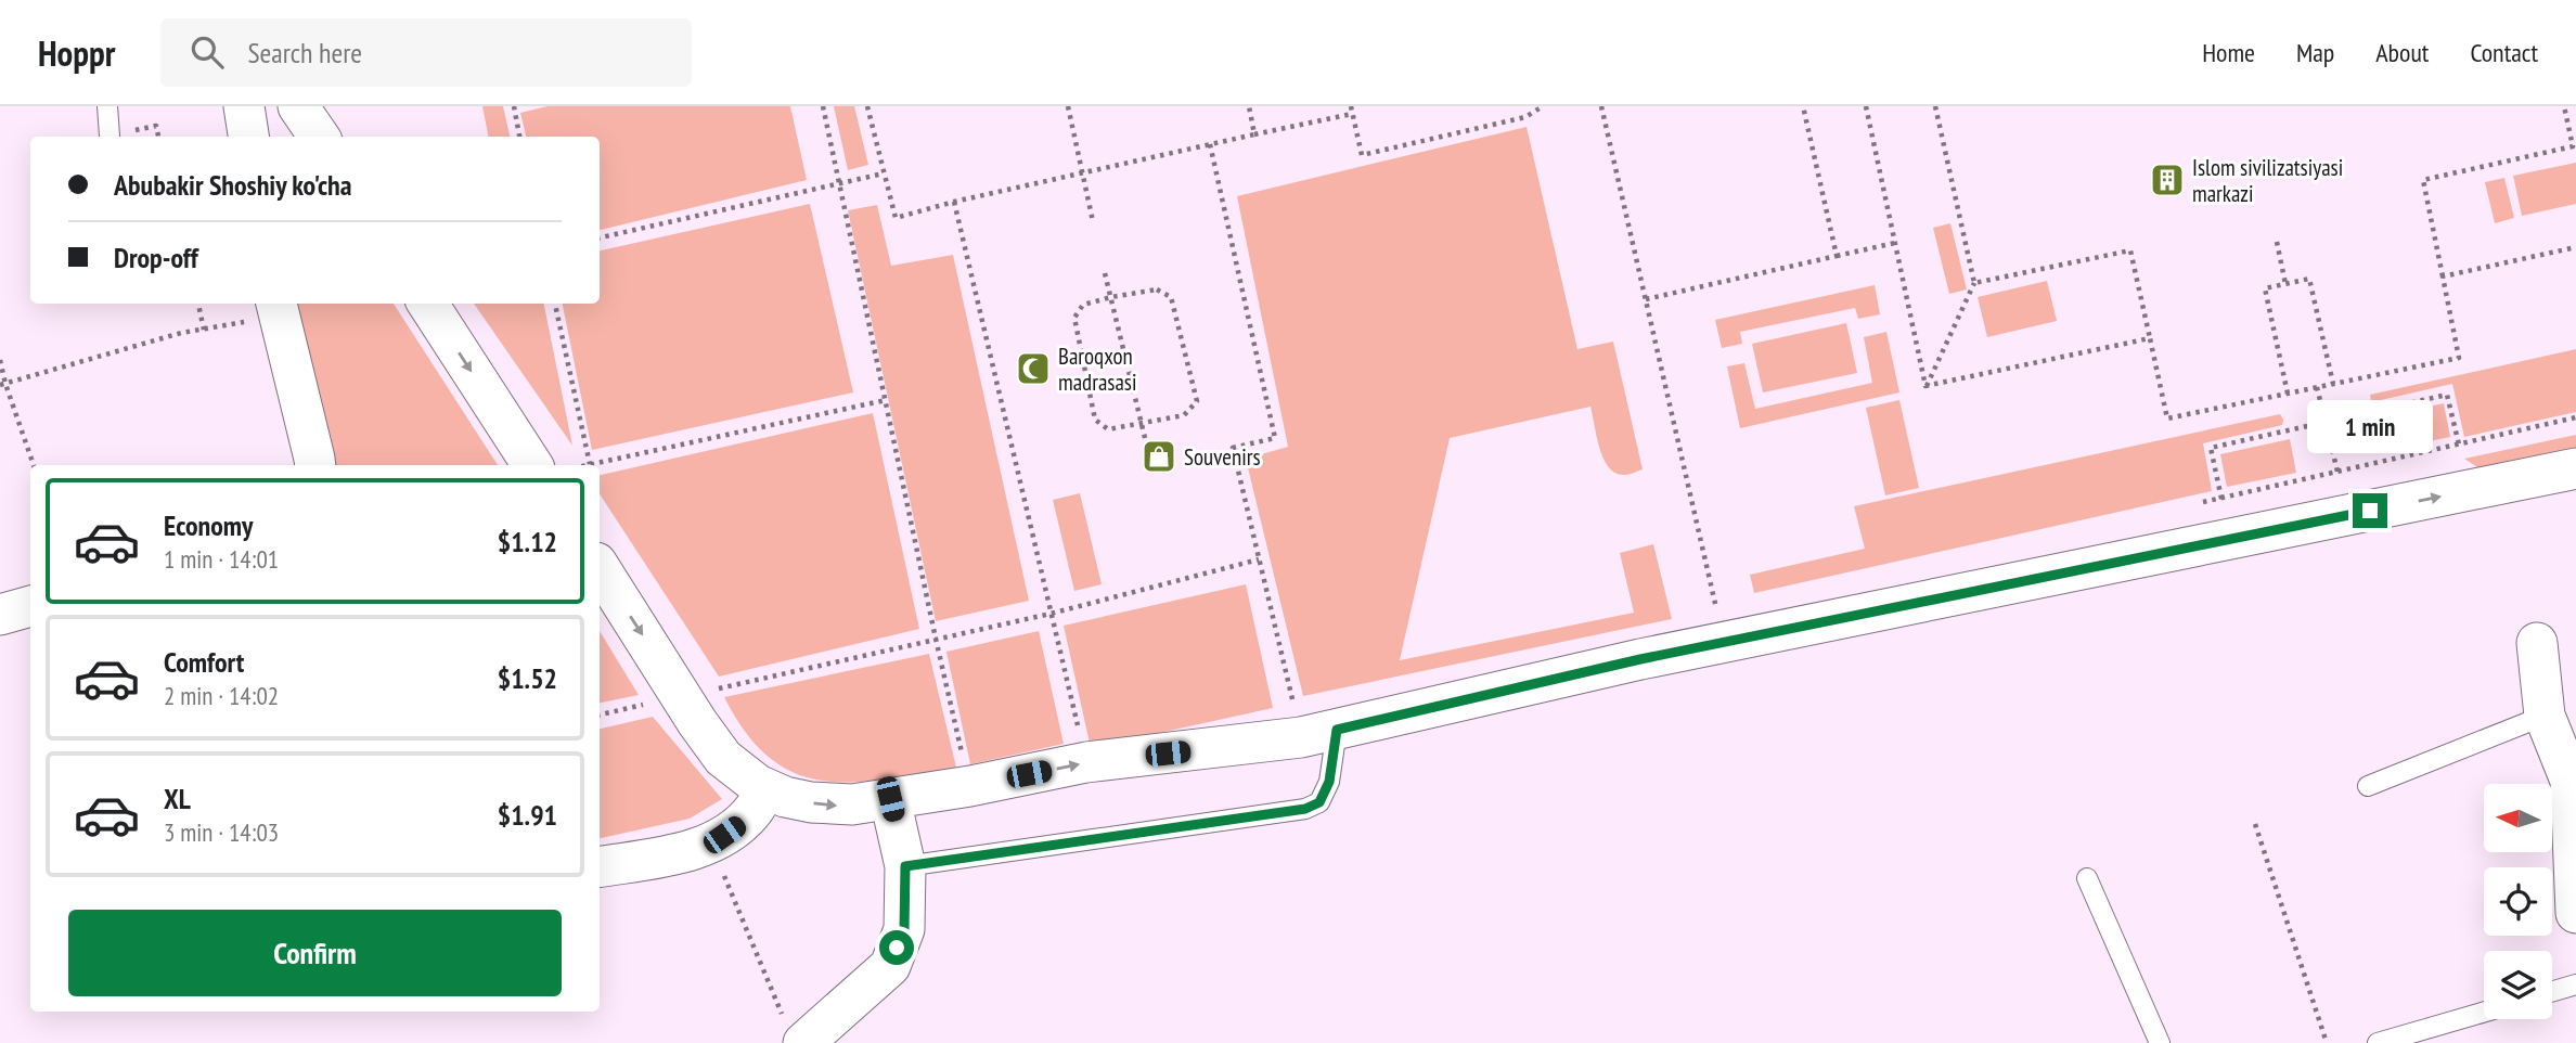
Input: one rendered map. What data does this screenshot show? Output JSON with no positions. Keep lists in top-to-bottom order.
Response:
{
  "places": {
    "building": ["Islom sivilizatsiyasi markazi"],
    "mosque": ["Baroqxon madrasasi"],
    "shop": ["Souvenirs"]
  },
  "north": "left",
  "page": {
    "header": "Hoppr",
    "search": "Search here",
    "nav": [
      "Home",
      "Map",
      "About",
      "Contact"
    ],
    "banner": ["Abubakir Shoshiy ko'cha", "Drop-off"],
    "bubble": "1 min",
    "list": [
      {
        "name": "Economy",
        "note": "1 min · 14:01",
        "value": "$1.12"
      },
      {
        "name": "Comfort",
        "note": "2 min · 14:02",
        "value": "$1.52"
      },
      {
        "name": "XL",
        "note": "3 min · 14:03",
        "value": "$1.91"
      }
    ],
    "buttons": "Confirm"
  }
}
